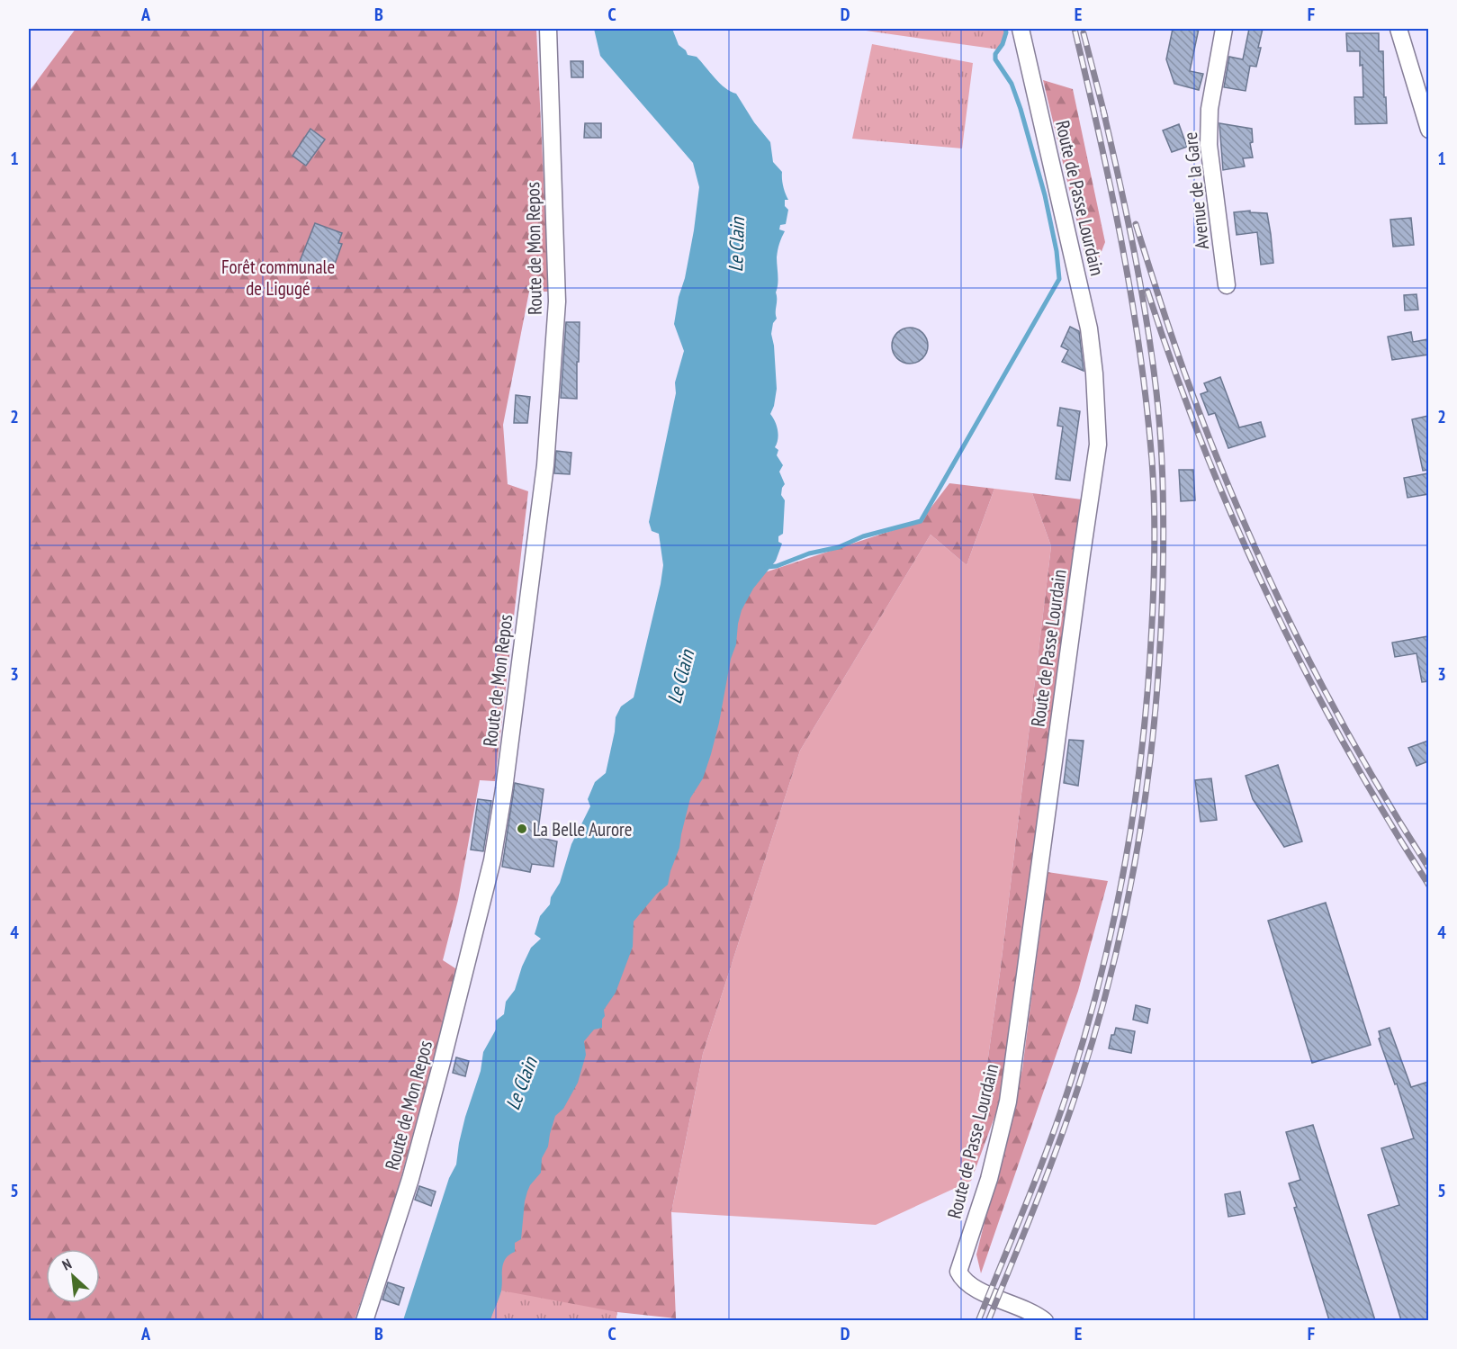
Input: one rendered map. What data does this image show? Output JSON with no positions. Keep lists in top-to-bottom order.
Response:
{
  "streets": {
    "street": ["Avenue de la Gare", "Route de Passe Lourdain", "Route de Mon Repos"]
  },
  "water": ["Le Clain"],
  "parks": ["Forêt communale de Ligugé"],
  "places": ["La Belle Aurore"],
  "north": "top left",
  "grid": {
    "columns": [
      "A",
      "B",
      "C",
      "D",
      "E",
      "F"
    ],
    "rows": [
      "1",
      "2",
      "3",
      "4",
      "5"
    ]
  }
}
